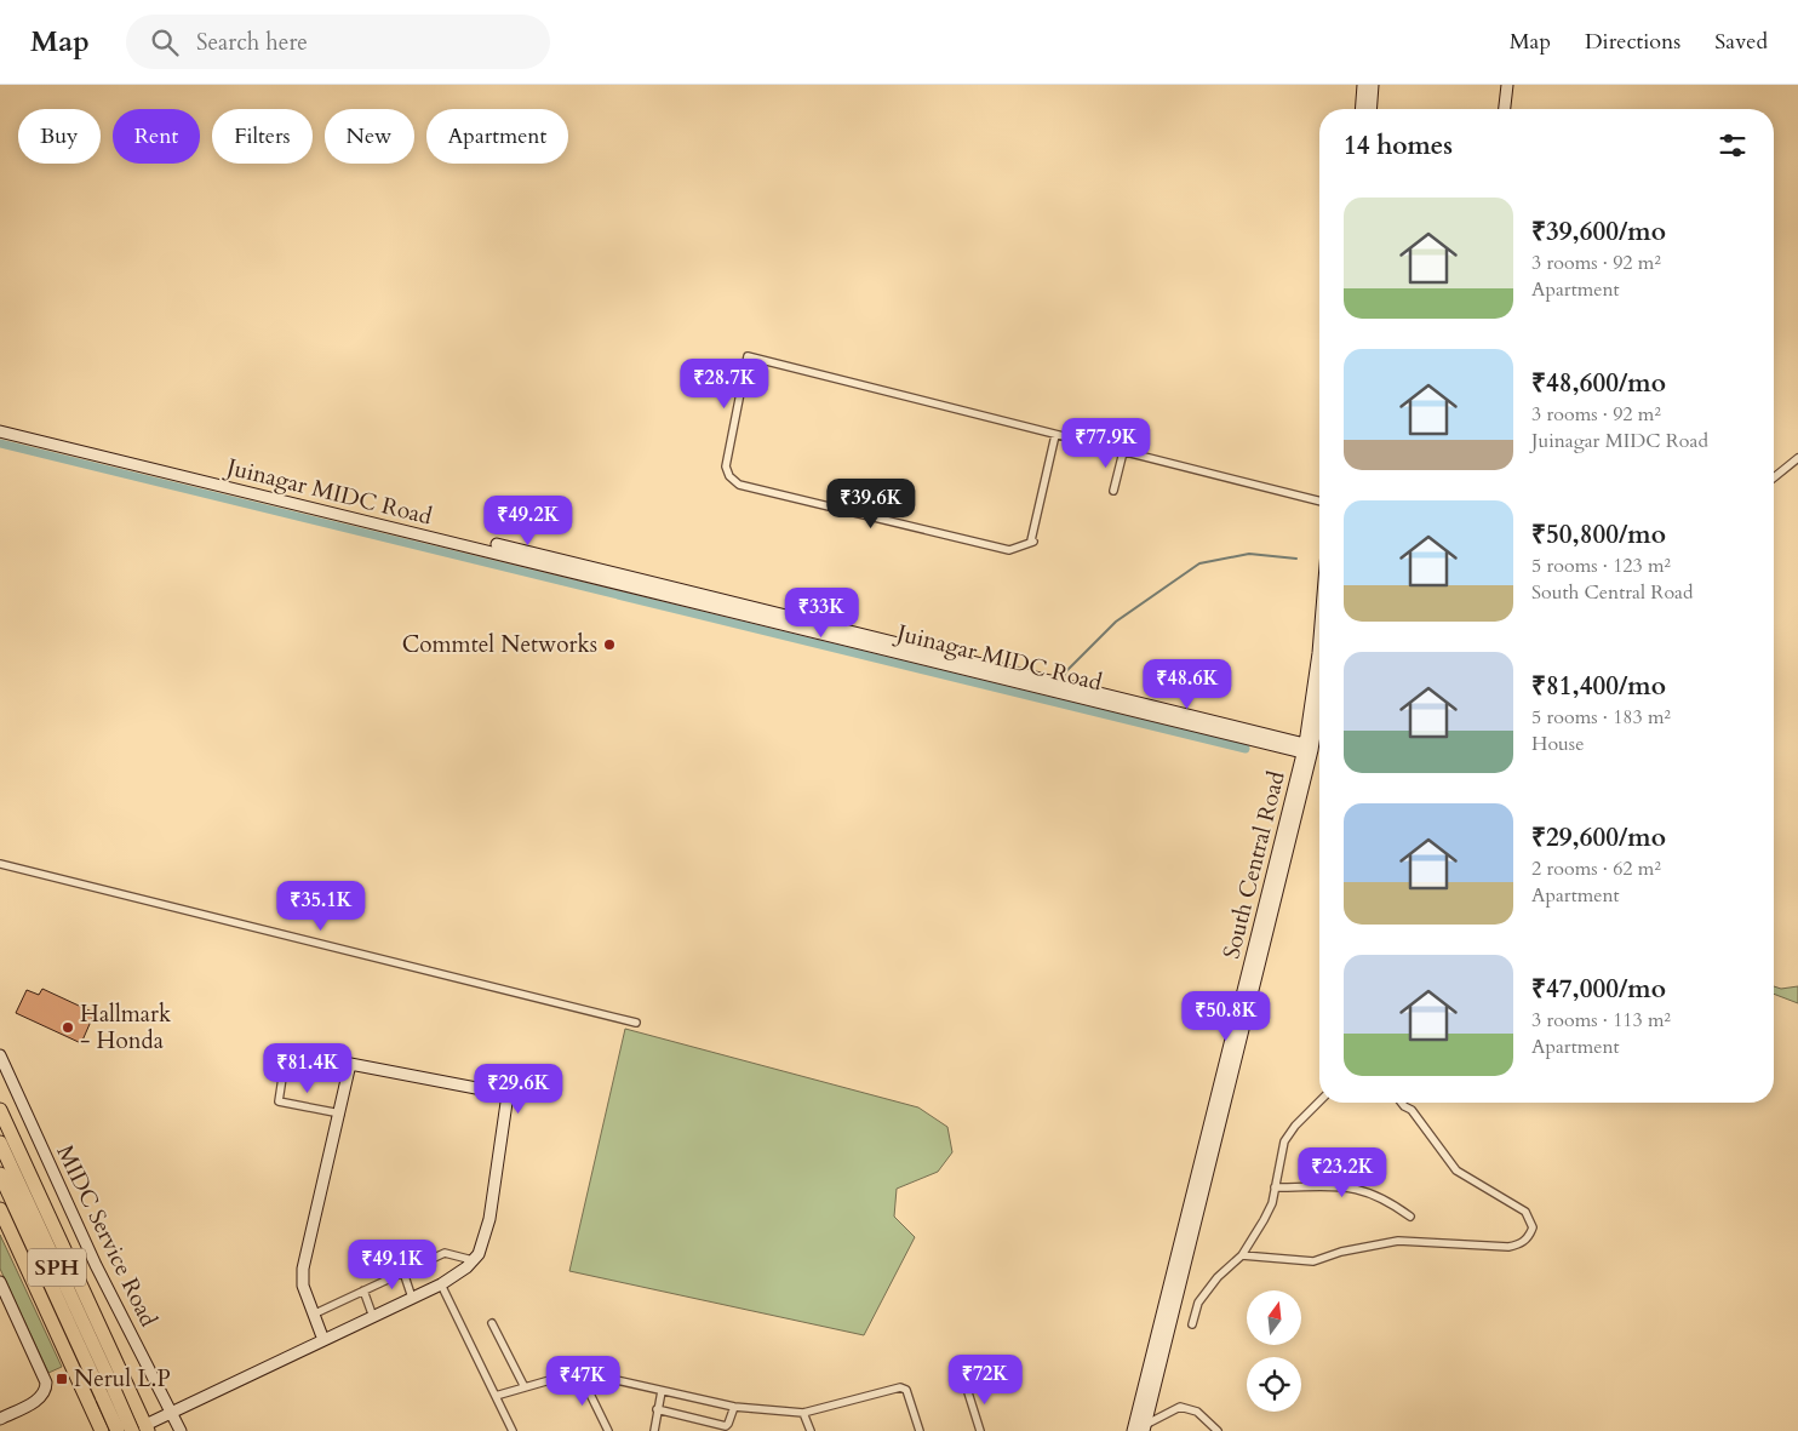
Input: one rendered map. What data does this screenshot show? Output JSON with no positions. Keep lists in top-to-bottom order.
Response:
{
  "streets": {
    "highway": ["SPH"],
    "street": ["Juinagar MIDC Road", "South Central Road", "MIDC Service Road"]
  },
  "crossings": [
    ["Juinagar MIDC Road", "South Central Road"]
  ],
  "places": {
    "other": ["Commtel Networks", "Hallmark - Honda"],
    "transit": ["Nerul L.P"]
  },
  "north": "top",
  "page": {
    "header": "Map",
    "search": "Search here",
    "nav": ["Map", "Directions", "Saved"],
    "chip": [
      "Buy",
      "Rent",
      "Filters",
      "New",
      "Apartment"
    ],
    "heading": "14 homes",
    "list": [
      {
        "name": "₹39,600/mo",
        "note": "3 rooms · 92 m² · Apartment"
      },
      {
        "name": "₹48,600/mo",
        "note": "3 rooms · 92 m² · Juinagar MIDC Road"
      },
      {
        "name": "₹50,800/mo",
        "note": "5 rooms · 123 m² · South Central Road"
      },
      {
        "name": "₹81,400/mo",
        "note": "5 rooms · 183 m² · House"
      },
      {
        "name": "₹29,600/mo",
        "note": "2 rooms · 62 m² · Apartment"
      },
      {
        "name": "₹47,000/mo",
        "note": "3 rooms · 113 m² · Apartment"
      }
    ],
    "price": [
      "₹28.7K",
      "₹77.9K",
      "₹39.6K",
      "₹49.2K",
      "₹33K",
      "₹48.6K",
      "₹35.1K",
      "₹50.8K",
      "₹81.4K",
      "₹29.6K",
      "₹23.2K",
      "₹49.1K",
      "₹72K",
      "₹47K"
    ]
  }
}
